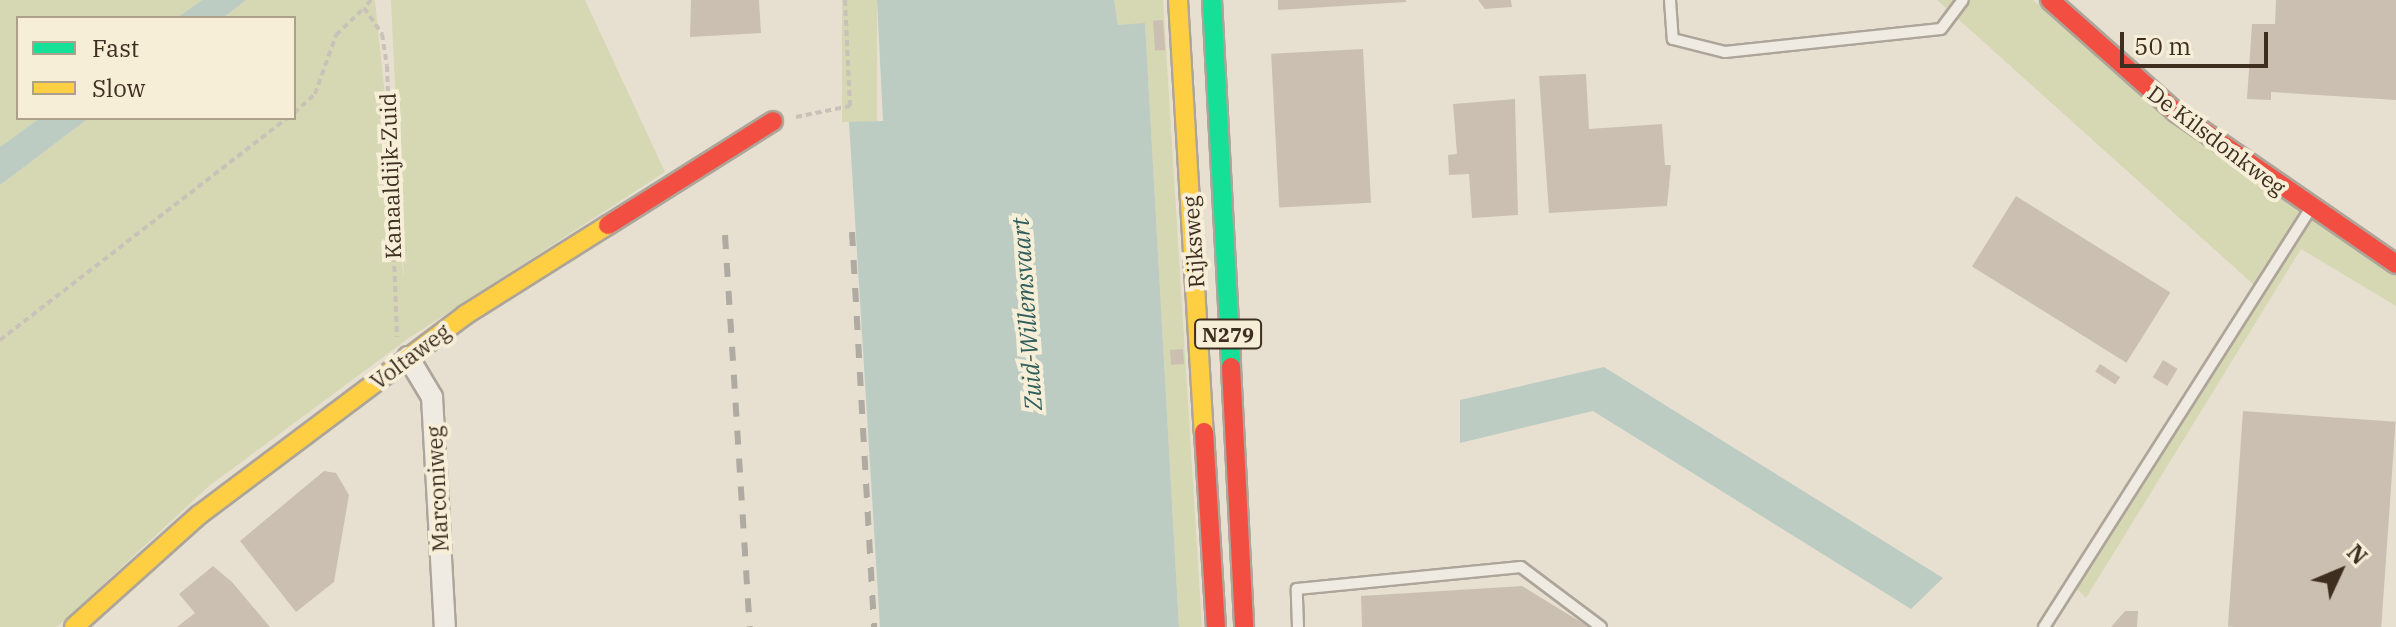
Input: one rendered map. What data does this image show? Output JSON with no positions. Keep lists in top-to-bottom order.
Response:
{
  "streets": {
    "street": [
      "De Kilsdonkweg",
      "Rijksweg",
      "N279",
      "Voltaweg",
      "Marconiweg"
    ],
    "path": ["Kanaaldijk-Zuid"]
  },
  "crossings": [
    ["Kanaaldijk-Zuid", "Voltaweg"],
    ["Kanaaldijk-Zuid", "Marconiweg"],
    ["Voltaweg", "Marconiweg"]
  ],
  "water": ["Zuid-Willemsvaart"],
  "legend": ["Fast", "Slow"],
  "scale_bar": "50 m",
  "north": "top right"
}
